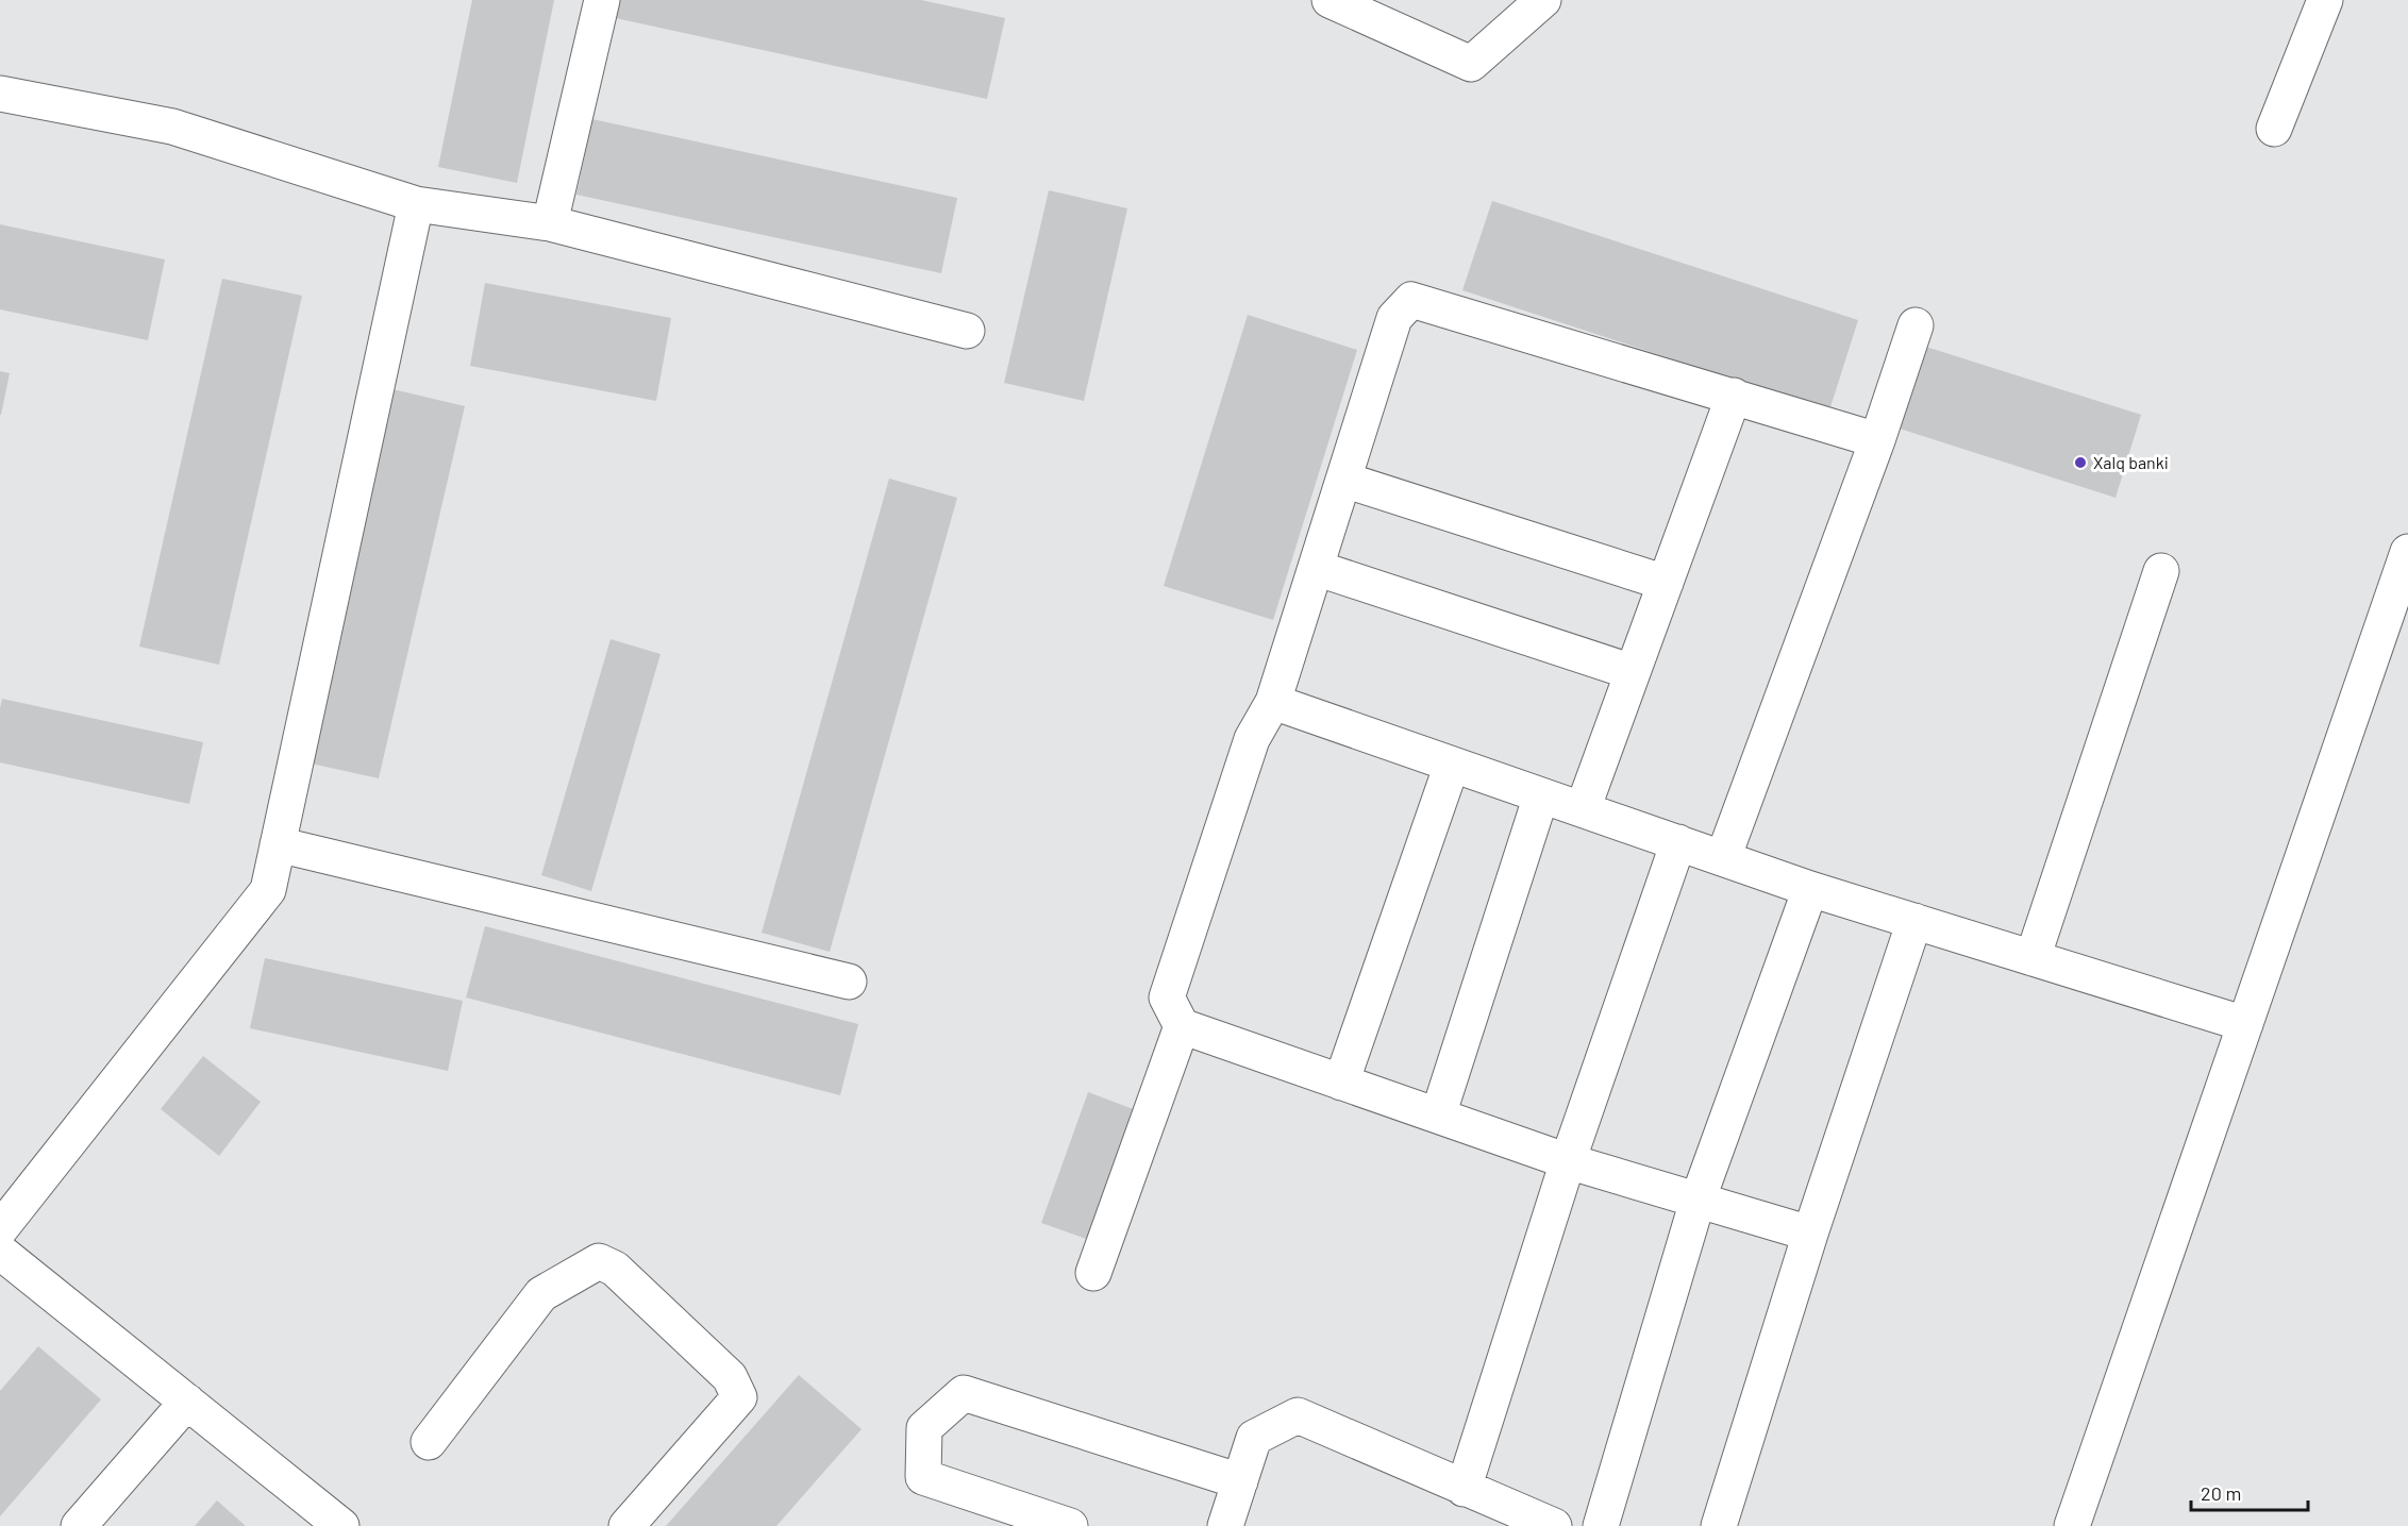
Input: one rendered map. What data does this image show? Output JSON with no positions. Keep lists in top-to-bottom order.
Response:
{
  "places": ["Xalq banki"],
  "scale_bar": "20 m"
}
